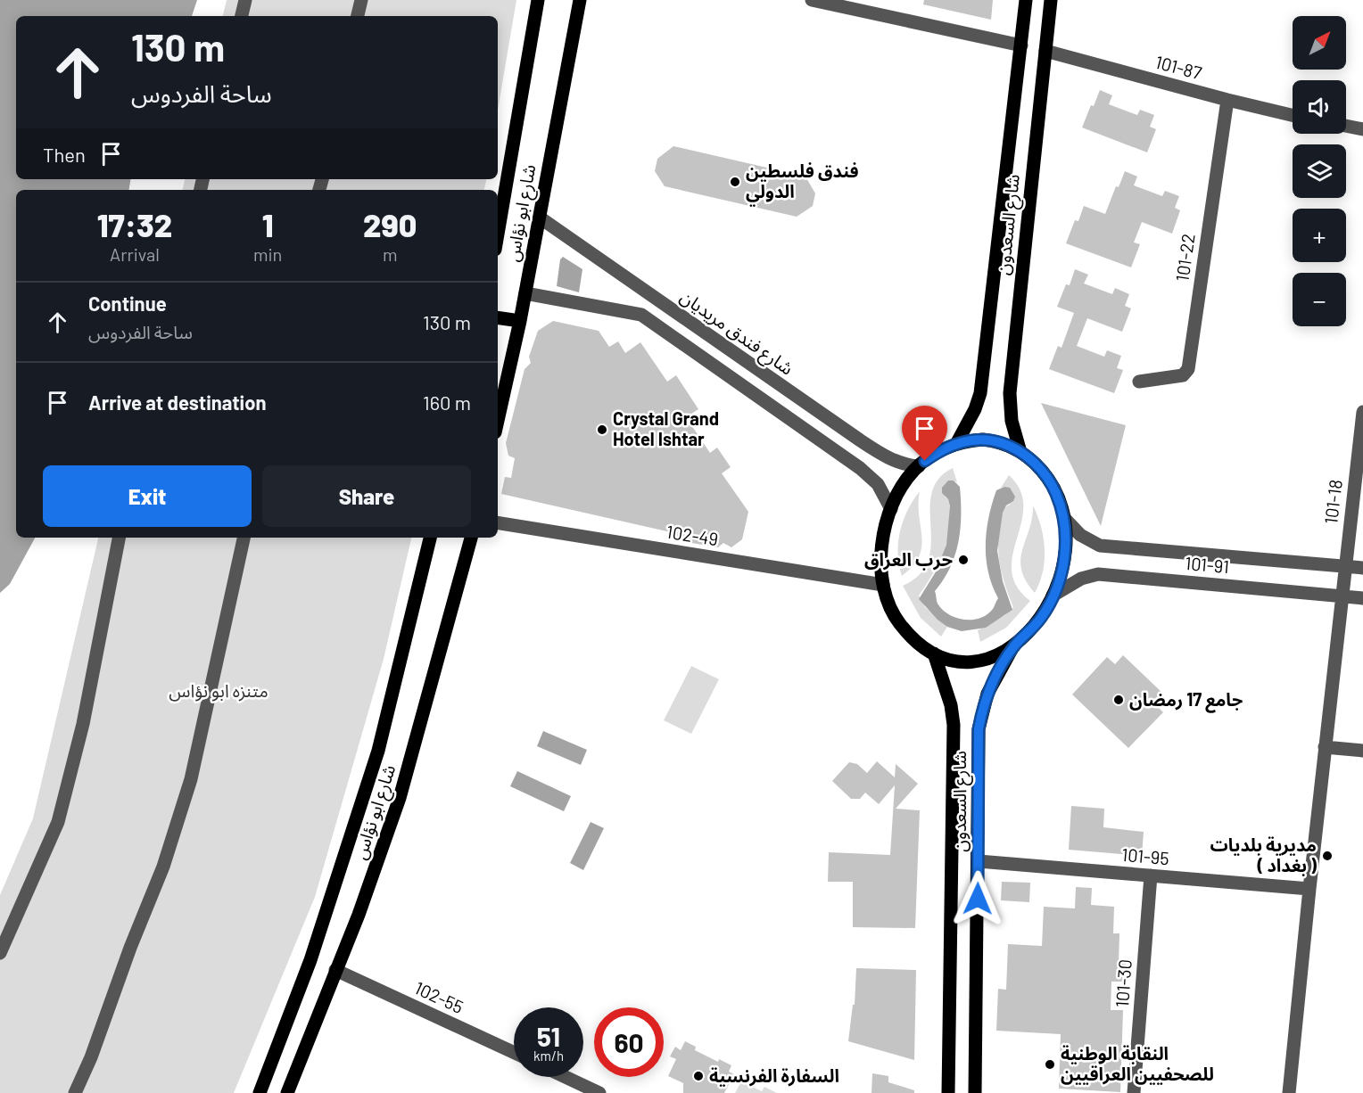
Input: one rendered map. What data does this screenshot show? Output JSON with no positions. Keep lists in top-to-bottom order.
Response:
{
  "streets": {
    "main road": ["شارع ابو نؤاس", "شارع السعدون"],
    "street": [
      "101-87",
      "101-22",
      "شارع فندق مريديان",
      "101-18",
      "102-49",
      "101-91",
      "101-95",
      "101-30",
      "102-55"
    ]
  },
  "crossings": [
    ["101-87", "شارع السعدون"],
    ["101-87", "101-22"],
    ["شارع ابو نؤاس", "شارع فندق مريديان"],
    ["شارع ابو نؤاس", "102-55"],
    ["شارع السعدون", "101-95"],
    ["101-18", "101-91"],
    ["101-18", "101-95"],
    ["101-95", "101-30"]
  ],
  "parks": ["متنزه ابو نؤاس"],
  "places": [
    "فندق فلسطين الدولي",
    "Crystal Grand Hotel Ishtar",
    "حرب العراق",
    "جامع 17 رمضان",
    "مديرية بلديات ( بغداد )",
    "النقابة الوطنية للصحفيين العراقيين",
    "السفارة الفرنسية"
  ],
  "north": "top right",
  "page": {
    "map_buttons": ["+", "−"],
    "turn": ["130 m", "ساحة الفردوس"],
    "then": "Then",
    "eta": [
      "17:32",
      "Arrival",
      "1",
      "min",
      "290",
      "m"
    ],
    "list": [
      {
        "name": "Continue",
        "note": "ساحة الفردوس",
        "value": "130 m"
      },
      {
        "name": "Arrive at destination",
        "value": "160 m"
      }
    ],
    "buttons": ["Exit", "Share"],
    "speed": "51 km/h",
    "limit": "60"
  }
}
